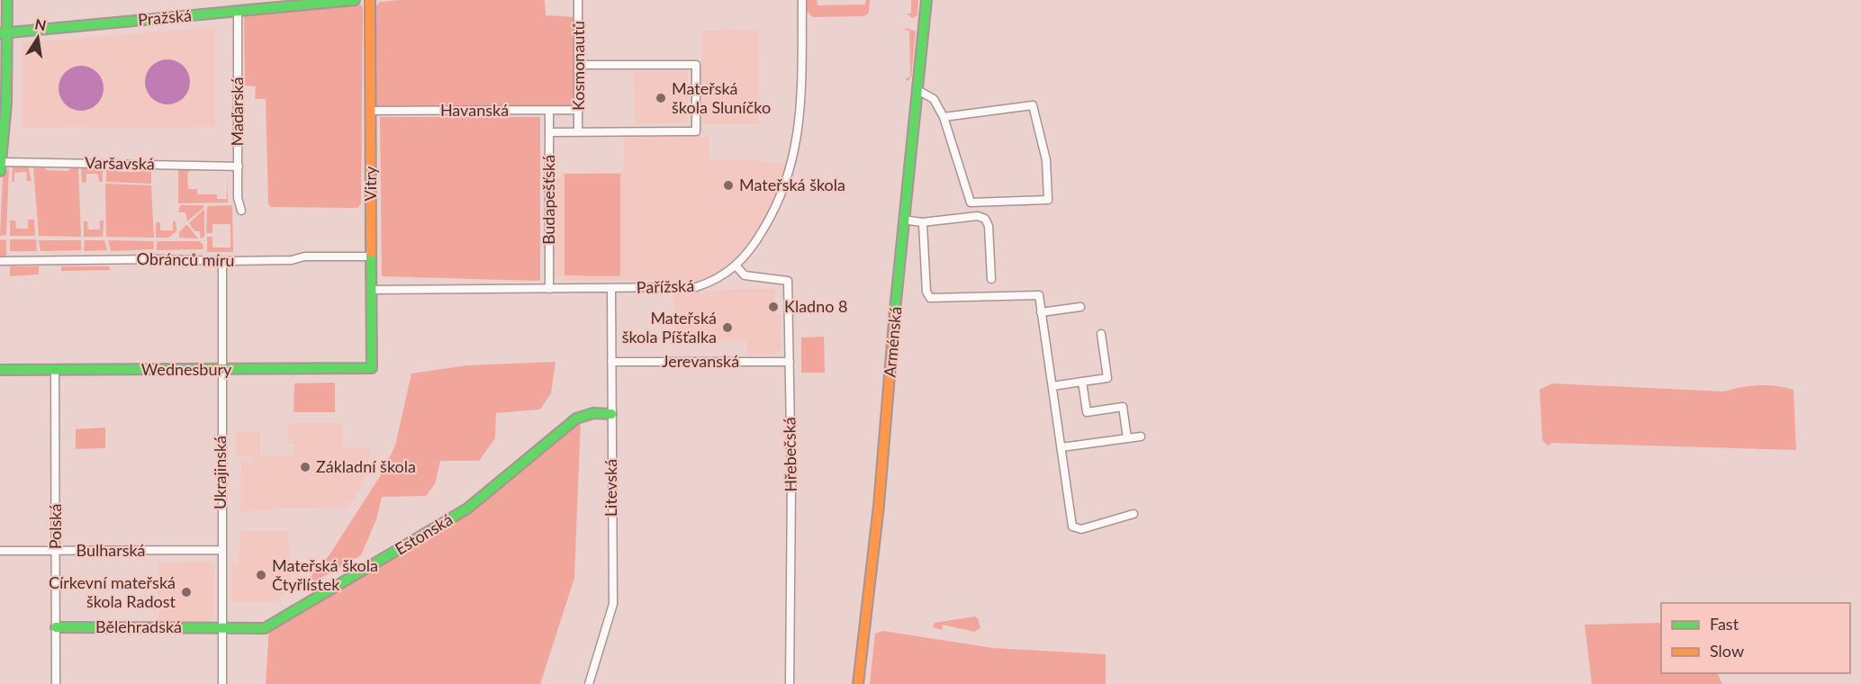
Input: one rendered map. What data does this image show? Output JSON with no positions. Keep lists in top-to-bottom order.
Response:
{
  "streets": {
    "street": [
      "Pražská",
      "Kosmonautů",
      "Havanská",
      "Maďarská",
      "Varšavská",
      "Vitry",
      "Budapešťská",
      "Obránců míru",
      "Pařížská",
      "Arménská",
      "Jerevanská",
      "Wednesbury",
      "Hřebečská",
      "Ukrajinská",
      "Litevská",
      "Polská",
      "Estonská",
      "Bulharská",
      "Bělehradská"
    ]
  },
  "crossings": [
    ["Pražská", "Maďarská"],
    ["Kosmonautů", "Havanská"],
    ["Havanská", "Vitry"],
    ["Havanská", "Budapešťská"],
    ["Maďarská", "Varšavská"],
    ["Vitry", "Obránců míru"],
    ["Vitry", "Pařížská"],
    ["Vitry", "Wednesbury"],
    ["Budapešťská", "Pařížská"],
    ["Obránců míru", "Ukrajinská"],
    ["Pařížská", "Hřebečská"],
    ["Pařížská", "Litevská"],
    ["Jerevanská", "Hřebečská"],
    ["Jerevanská", "Litevská"],
    ["Wednesbury", "Ukrajinská"],
    ["Wednesbury", "Polská"],
    ["Ukrajinská", "Estonská"],
    ["Ukrajinská", "Bulharská"],
    ["Ukrajinská", "Bělehradská"],
    ["Litevská", "Estonská"],
    ["Polská", "Bulharská"],
    ["Polská", "Bělehradská"],
    ["Estonská", "Bělehradská"]
  ],
  "places": [
    "Mateřská škola Sluníčko",
    "Mateřská škola",
    "Kladno 8",
    "Mateřská škola Píšťalka",
    "Základní škola",
    "Mateřská škola Čtyřlístek",
    "Církevní mateřská škola Radost"
  ],
  "legend": ["Fast", "Slow"],
  "north": "top"
}
